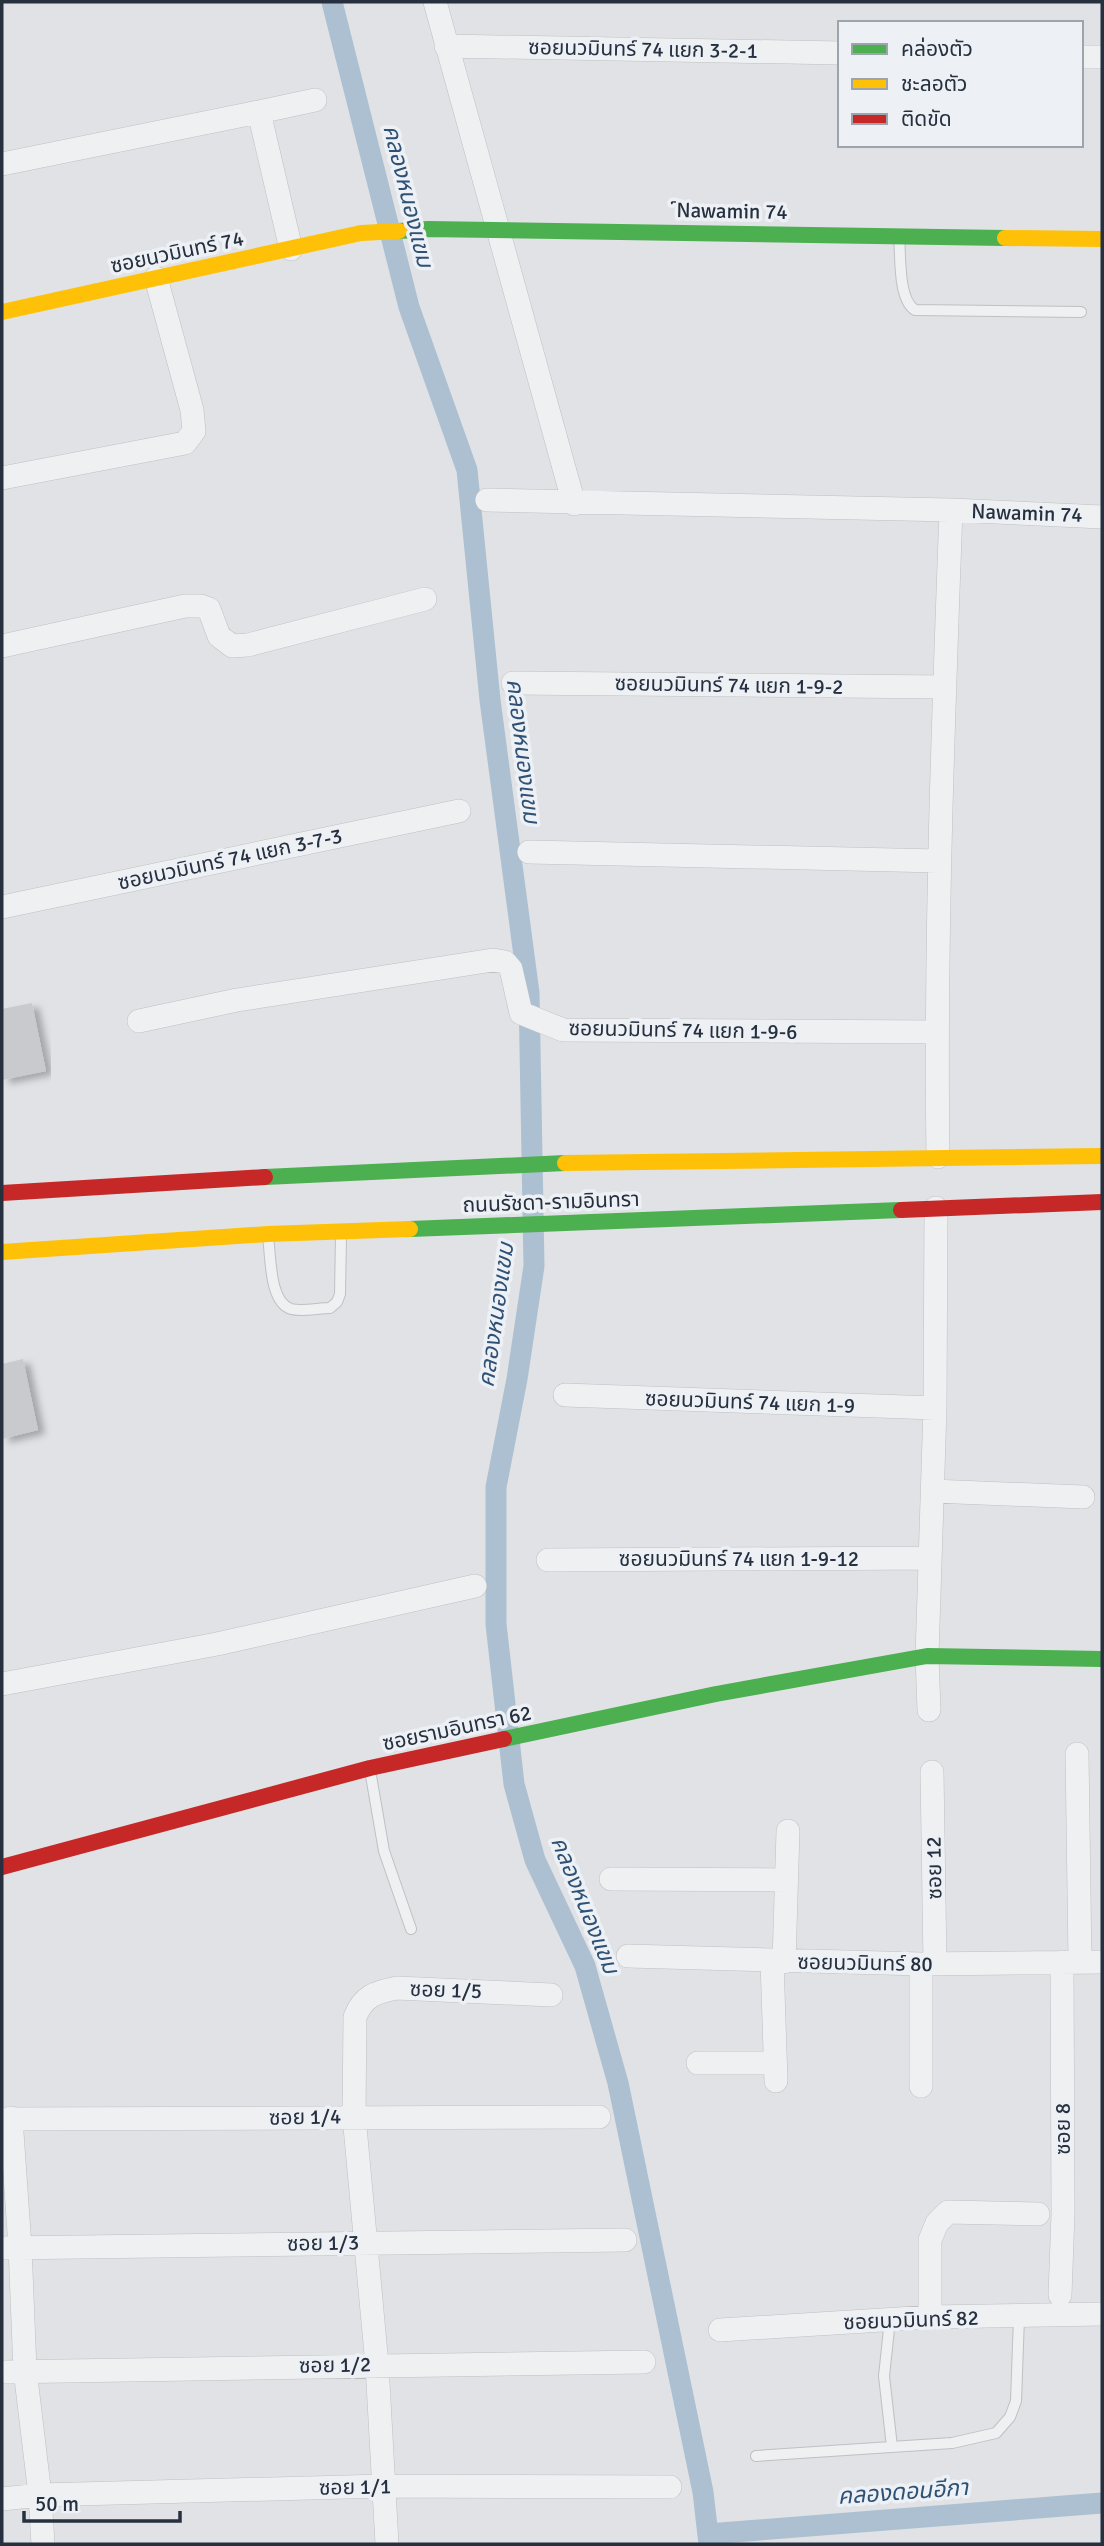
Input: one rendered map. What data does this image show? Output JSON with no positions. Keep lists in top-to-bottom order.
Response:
{
  "streets": {
    "street": [
      "ซอยนวมินทร์ 74 แยก 3-2-1",
      "์Nawamin 74",
      "ซอยนวมินทร์ 74",
      "Nawamin 74",
      "ซอยนวมินทร์ 74 แยก 1-9-2",
      "ซอยนวมินทร์ 74 แยก 3-7-3",
      "ซอยนวมินทร์ 74 แยก 1-9-6",
      "ถนนรัชดา-รามอินทรา",
      "ซอยนวมินทร์ 74 แยก 1-9",
      "ซอยนวมินทร์ 74 แยก 1-9-12",
      "ซอยรามอินทรา 62",
      "ซอย 12",
      "ซอยนวมินทร์ 80",
      "ซอย 1/5",
      "ซอย 1/4",
      "ซอย 8",
      "ซอย 1/3",
      "ซอยนวมินทร์ 82",
      "ซอย 1/2",
      "ซอย 1/1"
    ]
  },
  "crossings": [
    ["์Nawamin 74", "ซอยนวมินทร์ 74"],
    ["ซอย 12", "ซอยนวมินทร์ 80"],
    ["ซอยนวมินทร์ 80", "ซอย 8"],
    ["ซอย 1/5", "ซอย 1/4"]
  ],
  "water": ["คลองหนองแขม", "คลองดอนอีกา"],
  "legend": ["คล่องตัว", "ชะลอตัว", "ติดขัด"],
  "scale_bar": "50 m"
}
